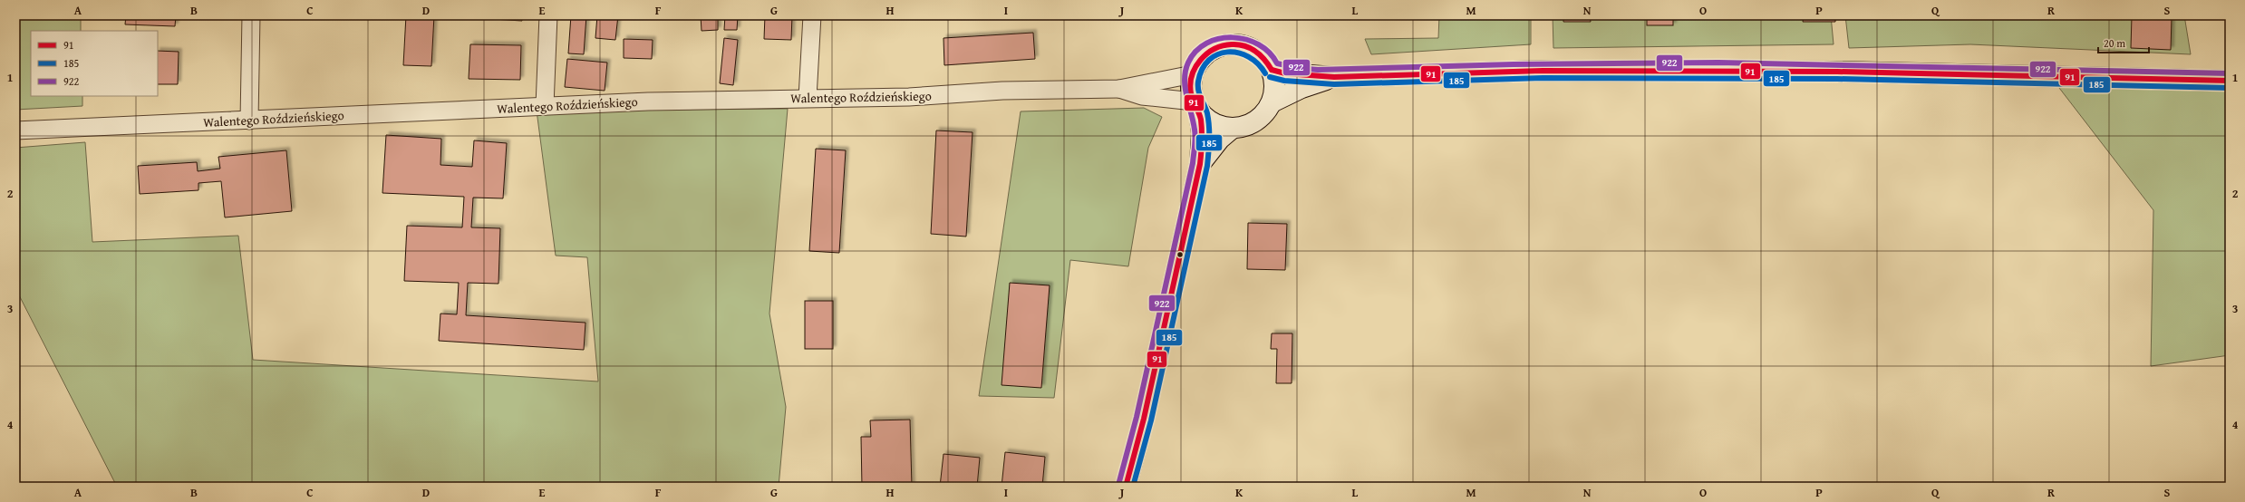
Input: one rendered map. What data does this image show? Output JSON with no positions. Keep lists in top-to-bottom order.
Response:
{
  "streets": {
    "street": ["Walentego Roździeńskiego"]
  },
  "lines": ["transit line 922", "transit line 91", "transit line 185"],
  "legend": ["91", "185", "922"],
  "scale_bar": "20 m",
  "grid": {
    "columns": [
      "A",
      "B",
      "C",
      "D",
      "E",
      "F",
      "G",
      "H",
      "I",
      "J",
      "K",
      "L",
      "M",
      "N",
      "O",
      "P",
      "Q",
      "R",
      "S"
    ],
    "rows": [
      "1",
      "2",
      "3",
      "4"
    ]
  }
}
